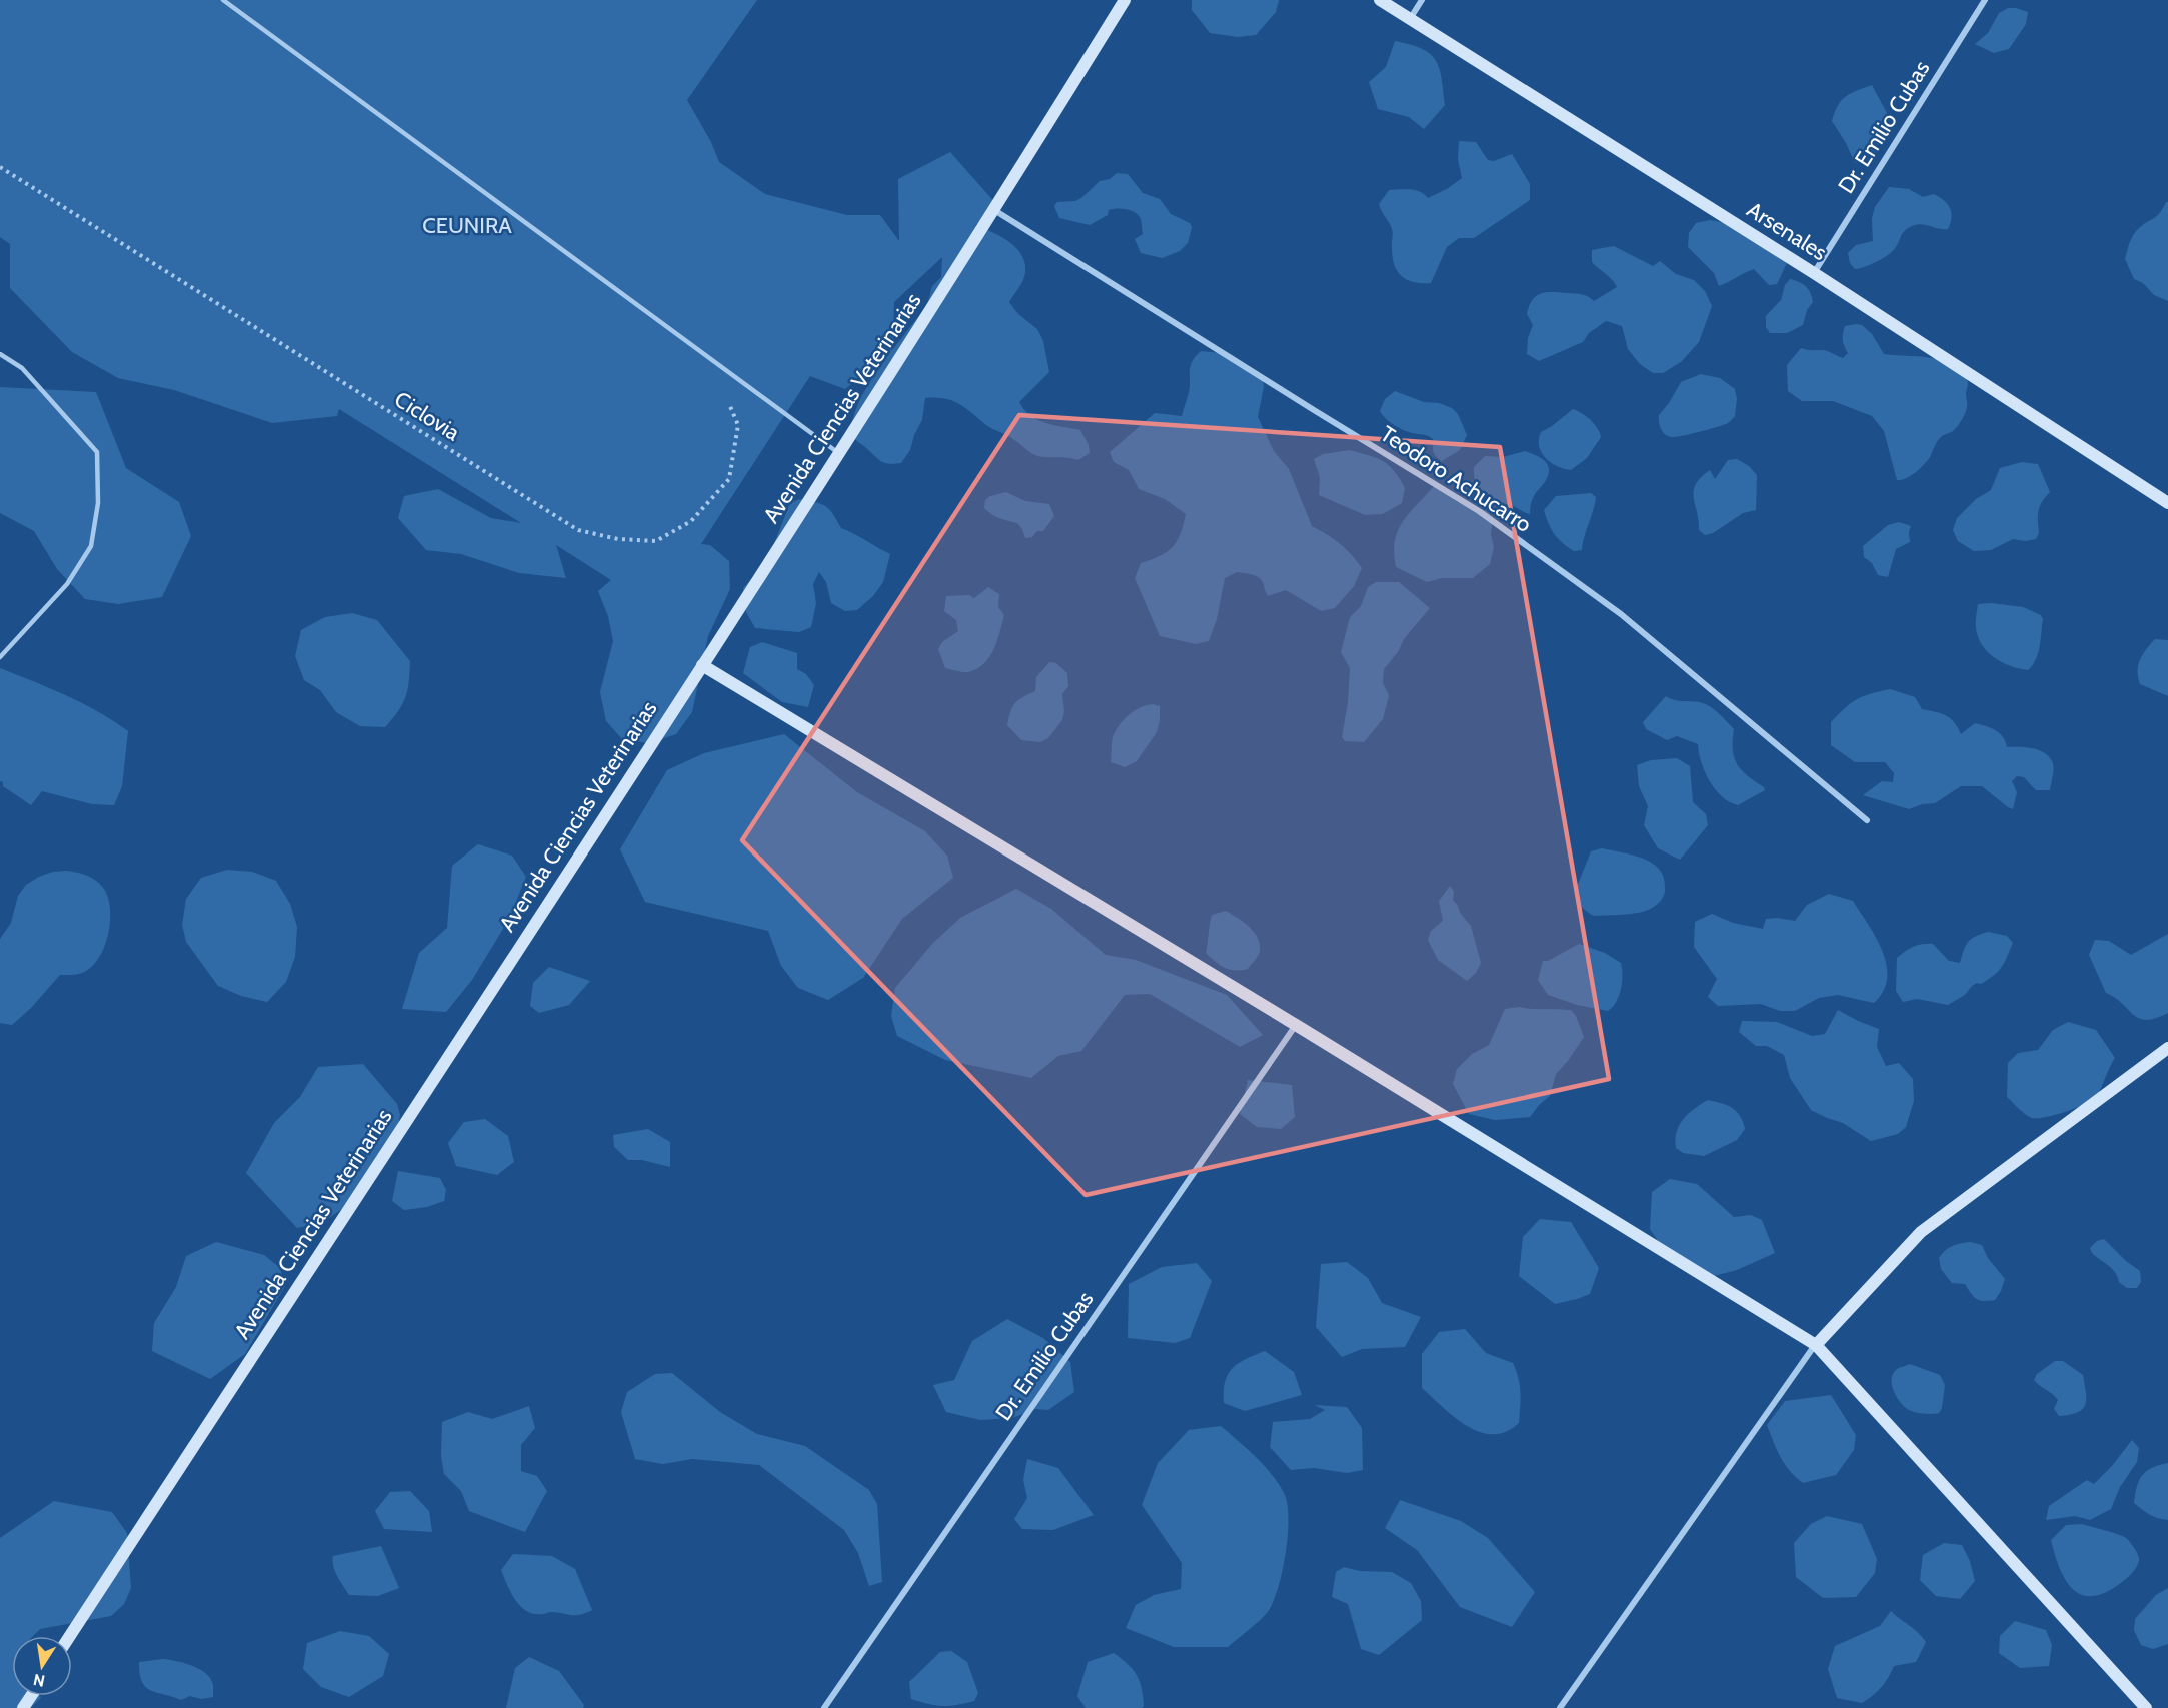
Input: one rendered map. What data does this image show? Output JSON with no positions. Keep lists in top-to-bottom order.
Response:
{
  "streets": {
    "street": [
      "Dr. Emilio Cubas",
      "Arsenales",
      "Avenida Ciencias Veterinarias",
      "Teodoro Achucarro"
    ],
    "path": ["Ciclovia"]
  },
  "crossings": [
    ["Dr. Emilio Cubas", "Arsenales"],
    ["Avenida Ciencias Veterinarias", "Teodoro Achucarro"]
  ],
  "parks": ["CEUNIRA"],
  "north": "bottom"
}
